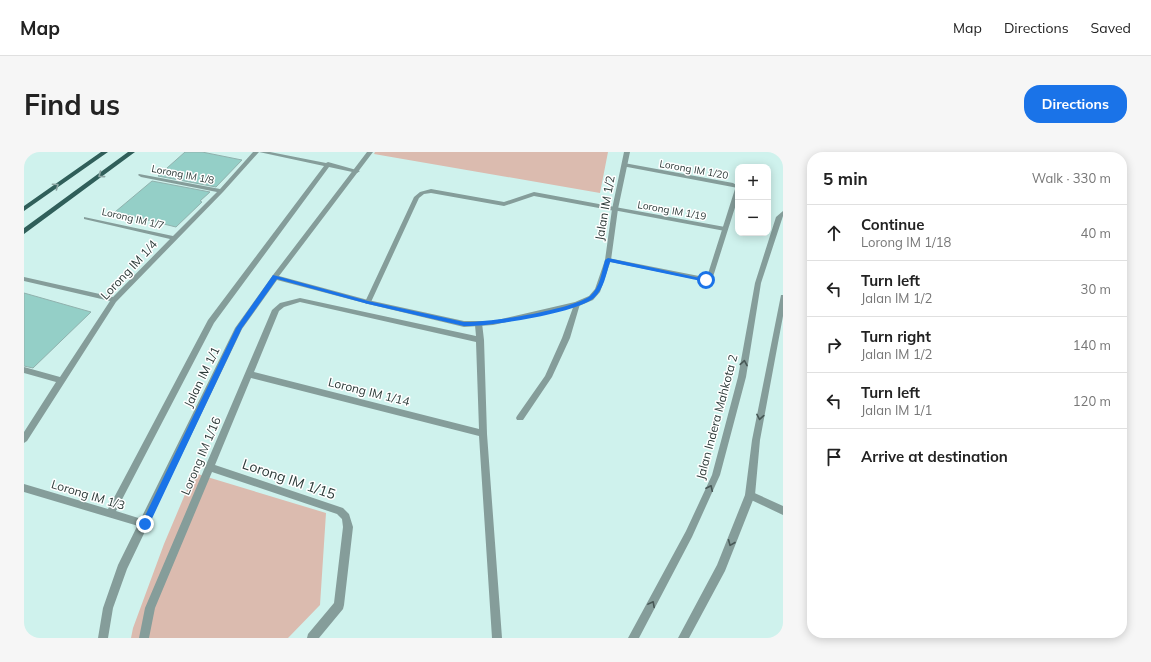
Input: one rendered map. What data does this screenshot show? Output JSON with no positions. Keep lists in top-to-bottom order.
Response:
{
  "streets": {
    "street": [
      "Lorong IM 1/20",
      "Lorong IM 1/8",
      "Jalan IM 1/2",
      "Lorong IM 1/19",
      "Lorong IM 1/7",
      "Lorong IM 1/4",
      "Jalan IM 1/1",
      "Lorong IM 1/14",
      "Jalan Indera Mahkota 2",
      "Lorong IM 1/16",
      "Lorong IM 1/15",
      "Lorong IM 1/3"
    ]
  },
  "crossings": [
    ["Lorong IM 1/20", "Jalan IM 1/2"],
    ["Lorong IM 1/8", "Lorong IM 1/4"],
    ["Jalan IM 1/2", "Lorong IM 1/19"],
    ["Jalan IM 1/2", "Jalan IM 1/1"],
    ["Lorong IM 1/7", "Lorong IM 1/4"],
    ["Jalan IM 1/1", "Lorong IM 1/3"],
    ["Lorong IM 1/14", "Lorong IM 1/16"],
    ["Lorong IM 1/16", "Lorong IM 1/15"]
  ],
  "page": {
    "header": "Map",
    "nav": ["Map", "Directions", "Saved"],
    "buttons": "Directions",
    "title": "Find us",
    "heading": ["5 min", "Walk · 330 m"],
    "map_buttons": ["+", "−"],
    "list": [
      ["Continue", "Lorong IM 1/18", "40 m"],
      ["Turn left", "Jalan IM 1/2", "30 m"],
      ["Turn right", "Jalan IM 1/2", "140 m"],
      ["Turn left", "Jalan IM 1/1", "120 m"],
      "Arrive at destination"
    ]
  }
}
